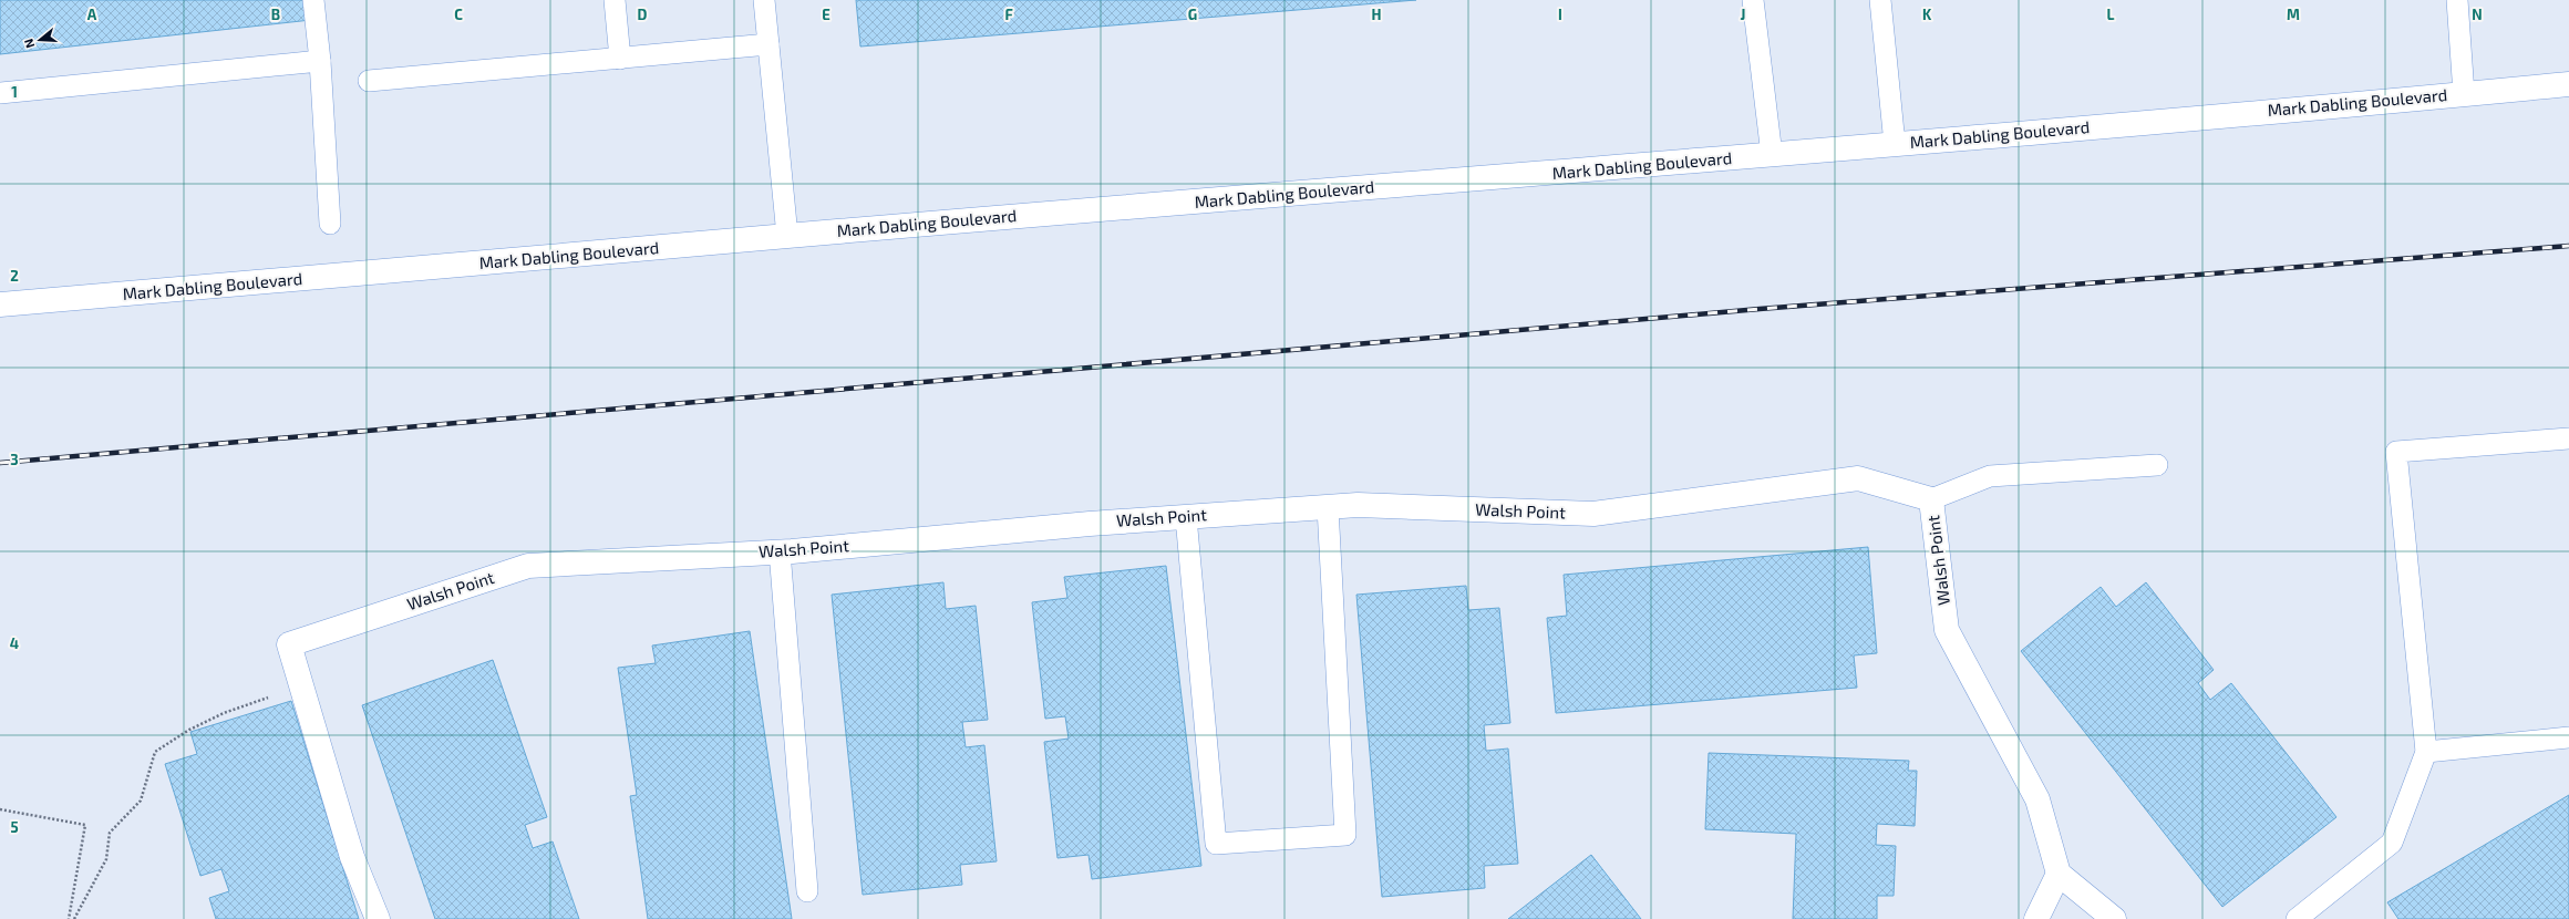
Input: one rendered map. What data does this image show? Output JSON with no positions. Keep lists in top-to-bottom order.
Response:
{
  "streets": {
    "street": ["Mark Dabling Boulevard", "Walsh Point"]
  },
  "north": "left",
  "grid": {
    "columns": [
      "A",
      "B",
      "C",
      "D",
      "E",
      "F",
      "G",
      "H",
      "I",
      "J",
      "K",
      "L",
      "M",
      "N"
    ],
    "rows": [
      "1",
      "2",
      "3",
      "4",
      "5"
    ]
  }
}
